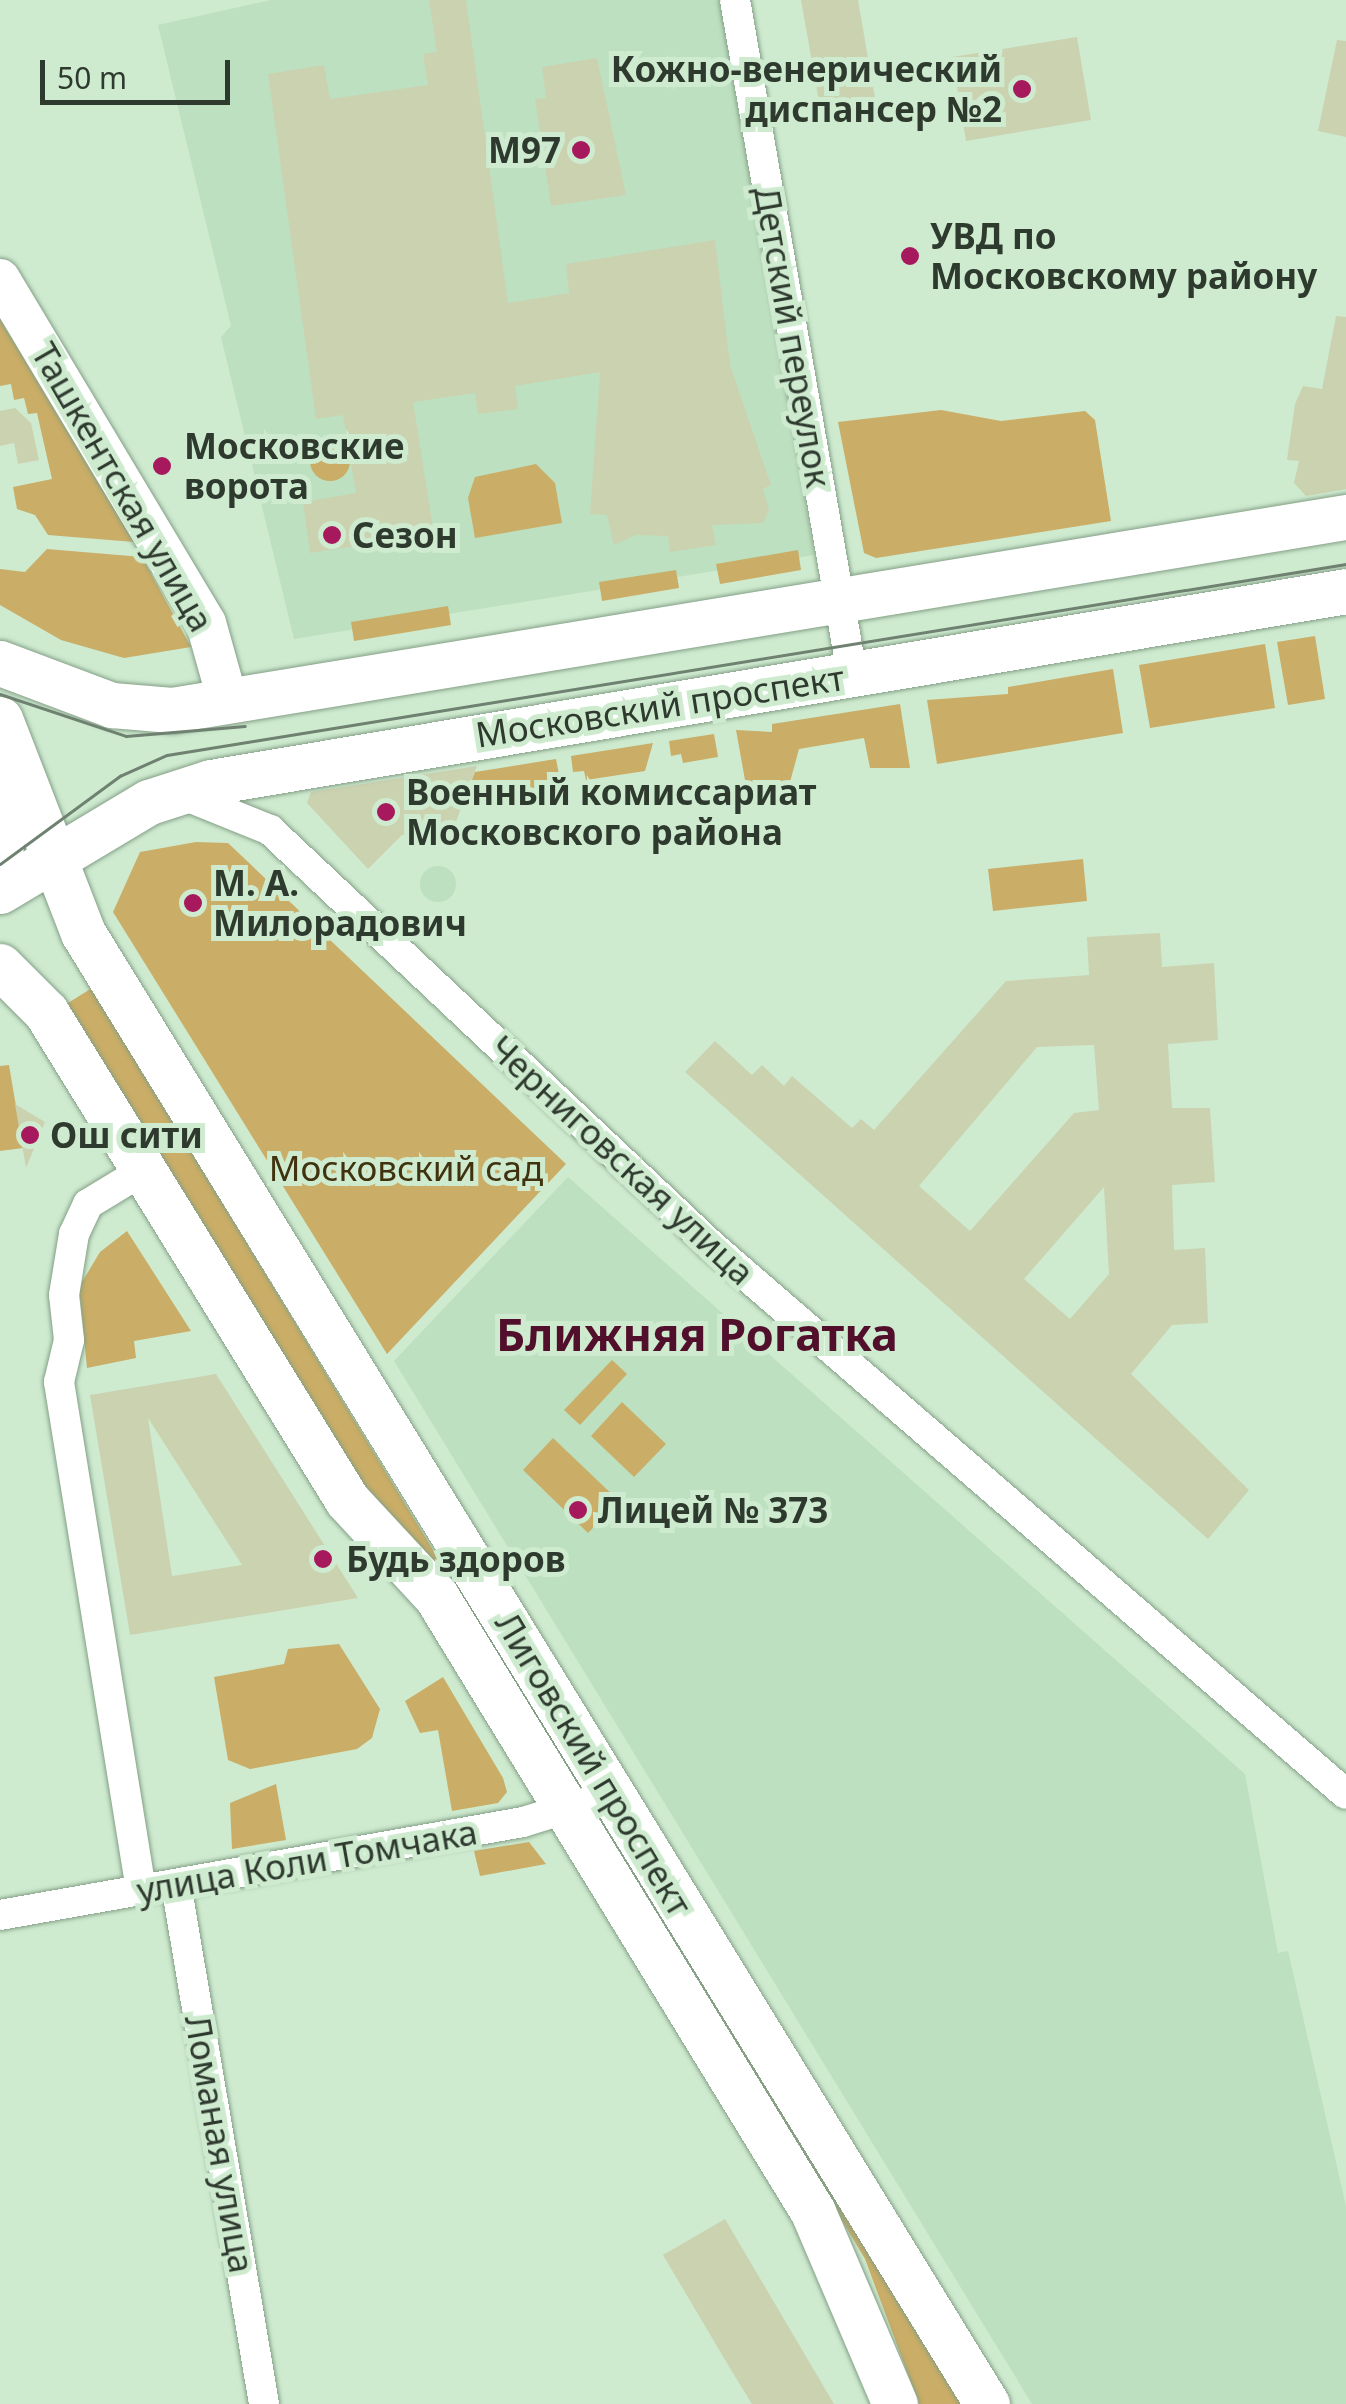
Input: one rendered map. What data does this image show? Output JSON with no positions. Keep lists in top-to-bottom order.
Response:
{
  "streets": {
    "main road": ["Московский проспект", "Лиговский проспект"],
    "street": [
      "Детский переулок",
      "Ташкентская улица",
      "Черниговская улица",
      "улица Коли Томчака",
      "Ломаная улица"
    ]
  },
  "crossings": [
    ["Детский переулок", "Московский проспект"],
    ["Ташкентская улица", "Московский проспект"],
    ["Московский проспект", "Черниговская улица"],
    ["Московский проспект", "Лиговский проспект"],
    ["Лиговский проспект", "улица Коли Томчака"],
    ["улица Коли Томчака", "Ломаная улица"]
  ],
  "districts": ["Ближняя Рогатка"],
  "parks": ["Московский сад"],
  "places": [
    "Кожно-венерический диспансер №2",
    "M97",
    "УВД по Московскому району",
    "Московские ворота",
    "Сезон",
    "Военный комиссариат Московского района",
    "М. А. Милорадович",
    "Ош сити",
    "Лицей № 373",
    "Будь здоров"
  ],
  "scale_bar": "50 m"
}
